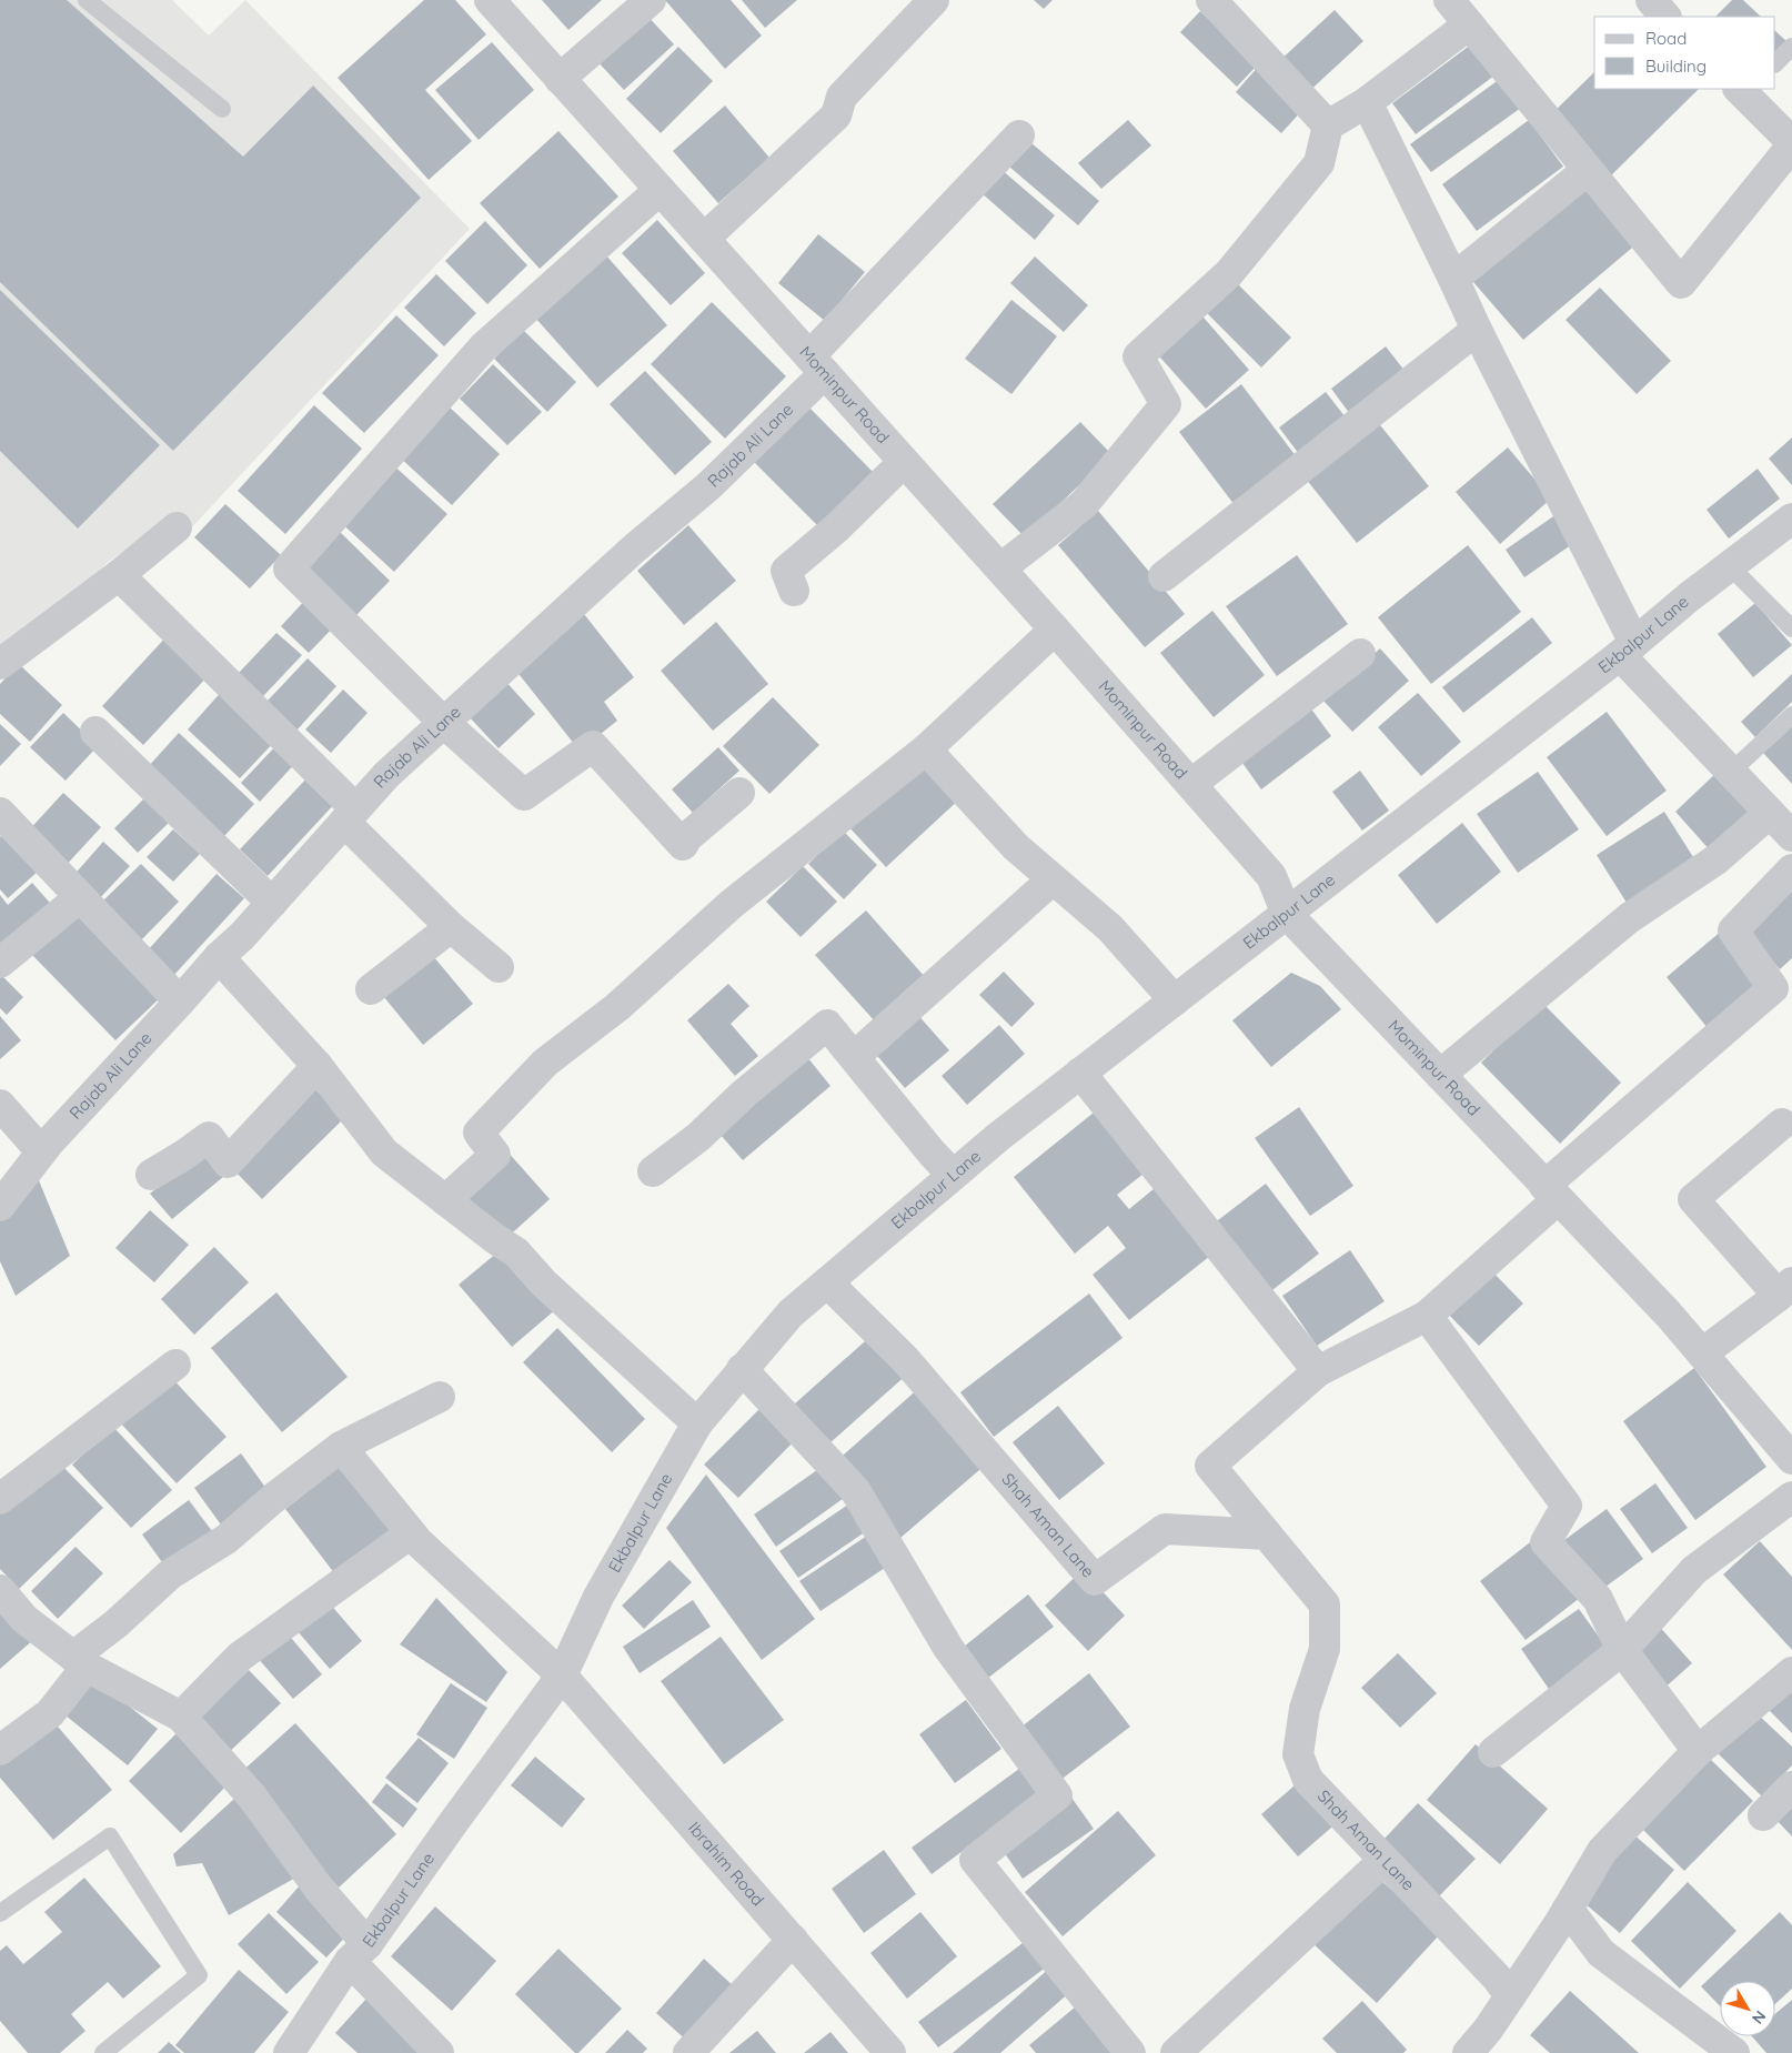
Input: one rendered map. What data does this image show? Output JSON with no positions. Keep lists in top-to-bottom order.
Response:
{
  "streets": {
    "street": [
      "Mominpur Road",
      "Rajab Ali Lane",
      "Ekbalpur Lane",
      "Shah Aman Lane",
      "Ibrahim Road"
    ]
  },
  "crossings": [
    ["Mominpur Road", "Rajab Ali Lane"],
    ["Mominpur Road", "Ekbalpur Lane"],
    ["Ekbalpur Lane", "Shah Aman Lane"],
    ["Ekbalpur Lane", "Ibrahim Road"]
  ],
  "legend": ["Road", "Building"],
  "north": "bottom right"
}
